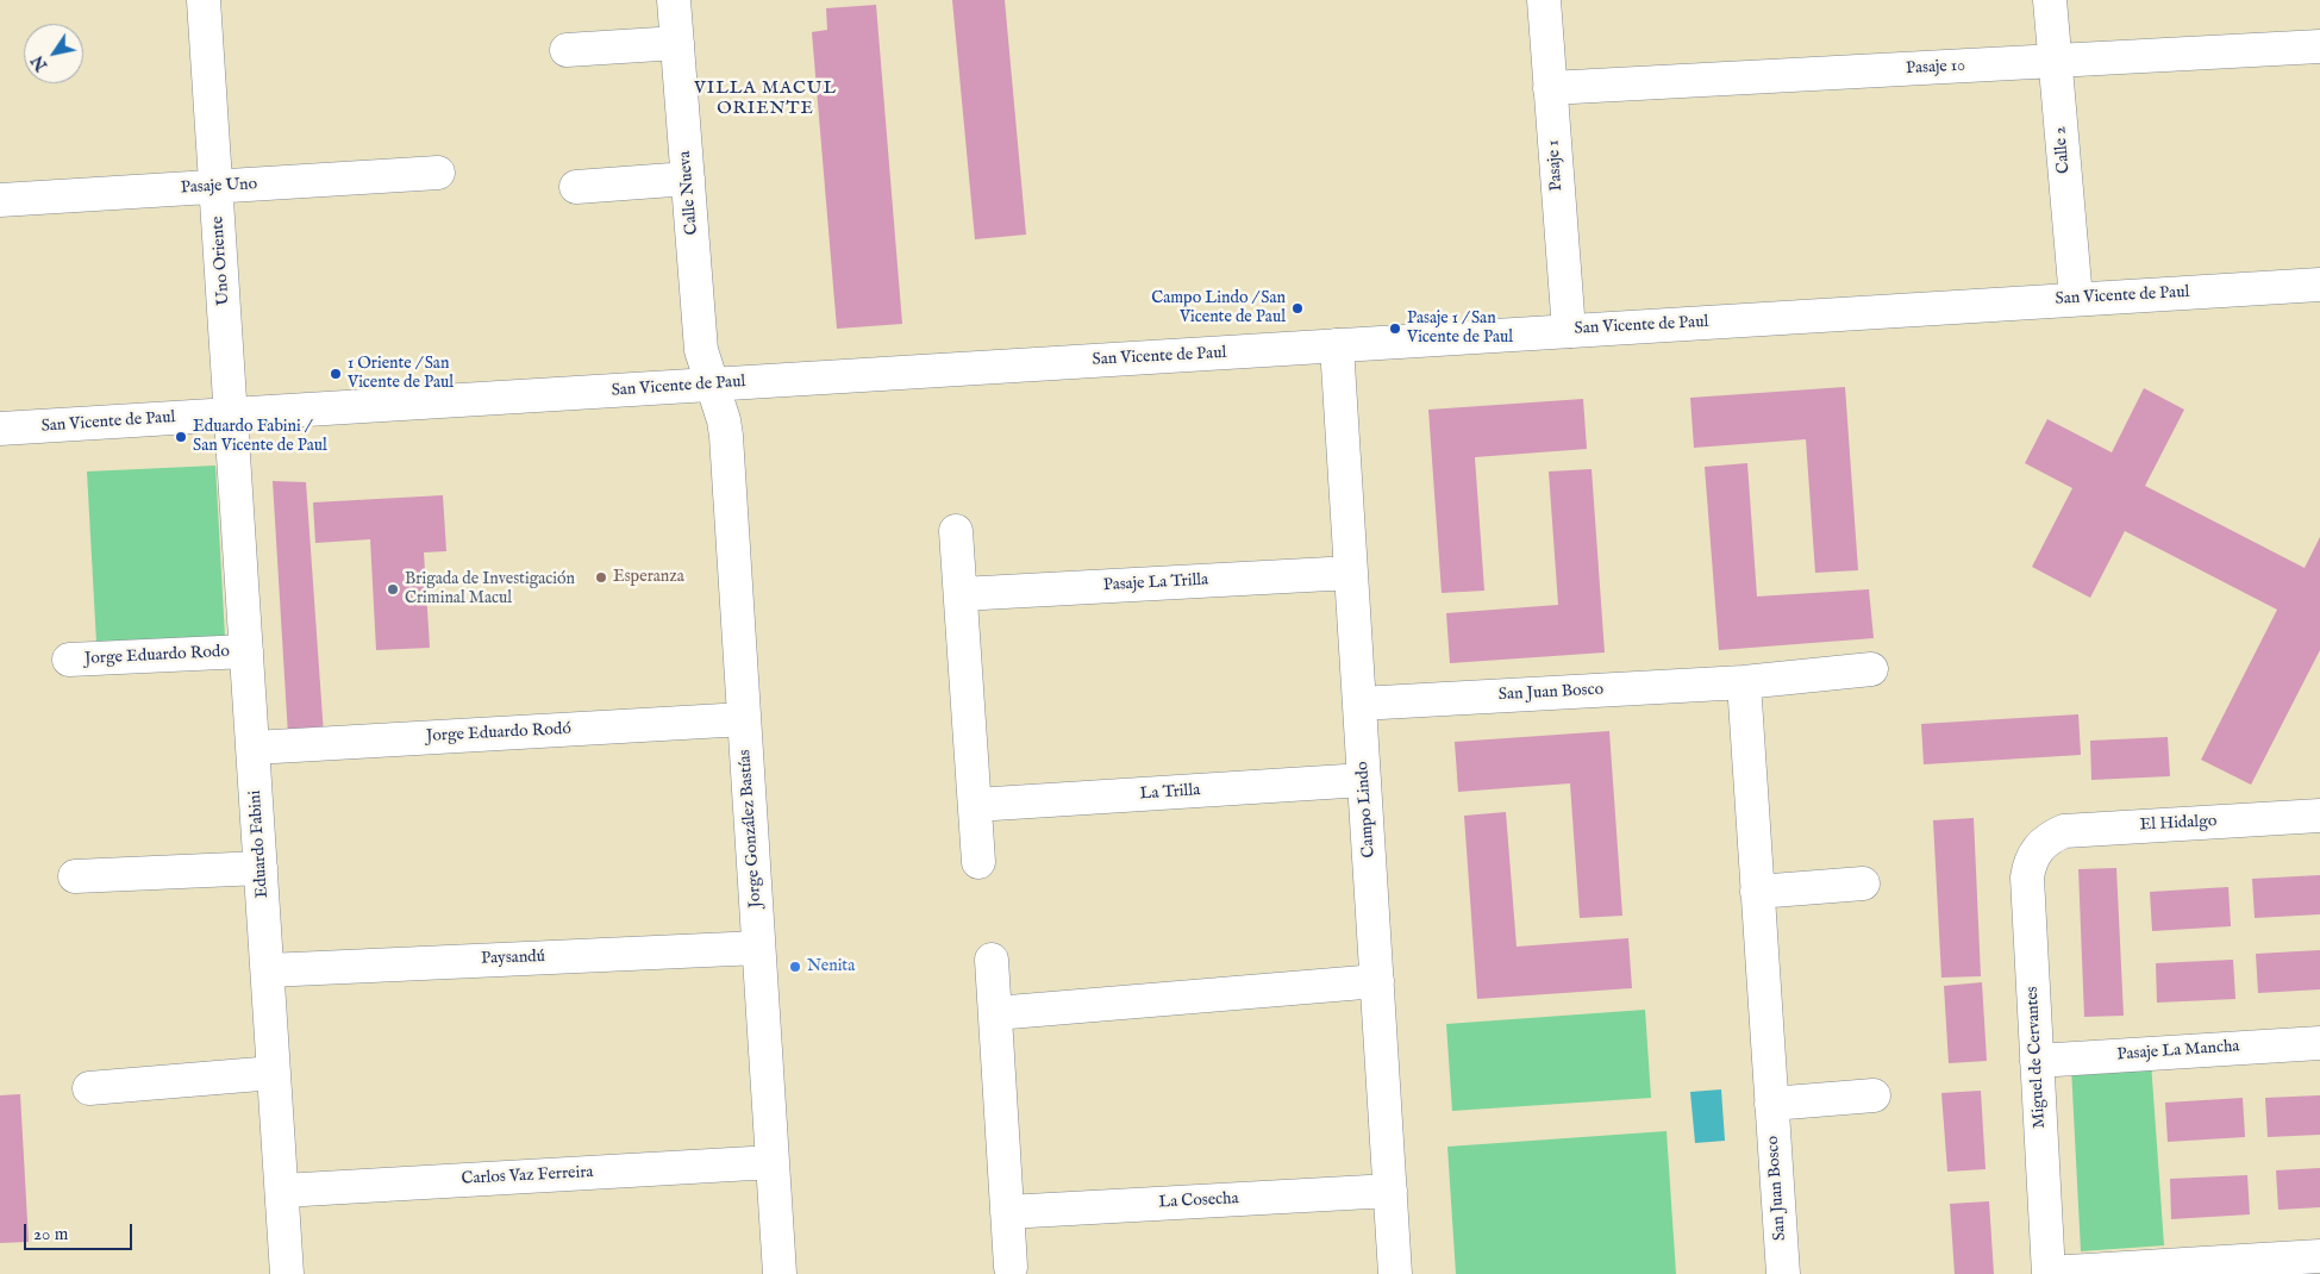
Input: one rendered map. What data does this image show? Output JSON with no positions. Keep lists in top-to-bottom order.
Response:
{
  "streets": {
    "street": [
      "Pasaje 10",
      "Calle 2",
      "Pasaje 1",
      "Pasaje Uno",
      "Calle Nueva",
      "Uno Oriente",
      "San Vicente de Paul",
      "Pasaje La Trilla",
      "Jorge Eduardo Rodo",
      "San Juan Bosco",
      "Jorge Eduardo Rodó",
      "La Trilla",
      "Campo Lindo",
      "El Hidalgo",
      "Jorge González Bastías",
      "Eduardo Fabini",
      "Paysandú",
      "Pasaje La Mancha",
      "Miguel de Cervantes",
      "Carlos Vaz Ferreira",
      "La Cosecha"
    ]
  },
  "crossings": [
    ["Pasaje 10", "Calle 2"],
    ["Pasaje 10", "Pasaje 1"],
    ["Calle 2", "San Vicente de Paul"],
    ["Pasaje 1", "San Vicente de Paul"],
    ["Pasaje Uno", "Uno Oriente"],
    ["Calle Nueva", "San Vicente de Paul"],
    ["Calle Nueva", "Jorge González Bastías"],
    ["Uno Oriente", "San Vicente de Paul"],
    ["Uno Oriente", "Eduardo Fabini"],
    ["San Vicente de Paul", "Campo Lindo"],
    ["San Vicente de Paul", "Jorge González Bastías"],
    ["San Vicente de Paul", "Eduardo Fabini"],
    ["Pasaje La Trilla", "Campo Lindo"],
    ["Jorge Eduardo Rodo", "Eduardo Fabini"],
    ["San Juan Bosco", "Campo Lindo"],
    ["Jorge Eduardo Rodó", "Jorge González Bastías"],
    ["Jorge Eduardo Rodó", "Eduardo Fabini"],
    ["La Trilla", "Campo Lindo"],
    ["Campo Lindo", "La Cosecha"],
    ["El Hidalgo", "Miguel de Cervantes"],
    ["Jorge González Bastías", "Paysandú"],
    ["Jorge González Bastías", "Carlos Vaz Ferreira"],
    ["Eduardo Fabini", "Paysandú"],
    ["Eduardo Fabini", "Carlos Vaz Ferreira"],
    ["Pasaje La Mancha", "Miguel de Cervantes"]
  ],
  "districts": ["VILLA MACUL ORIENTE"],
  "places": [
    "Campo Lindo / San Vicente de Paul",
    "Pasaje 1 / San Vicente de Paul",
    "1 Oriente / San Vicente de Paul",
    "Eduardo Fabini / San Vicente de Paul",
    "Esperanza",
    "Brigada de Investigación Criminal Macul",
    "Nenita"
  ],
  "scale_bar": "20 m",
  "north": "bottom left"
}
